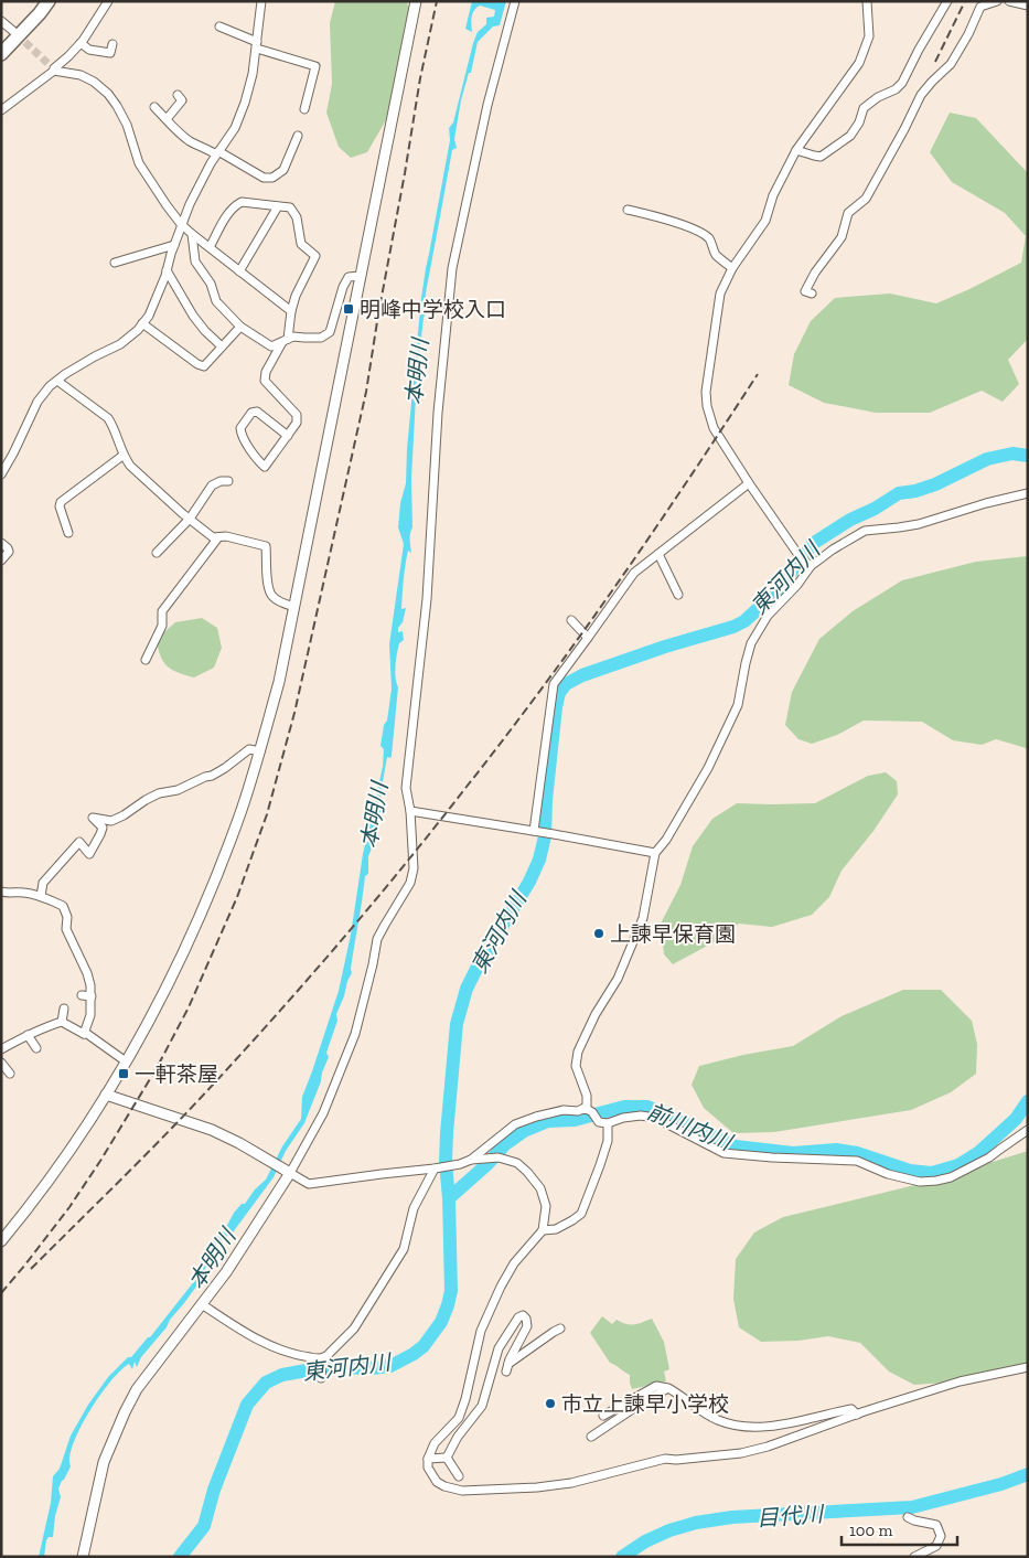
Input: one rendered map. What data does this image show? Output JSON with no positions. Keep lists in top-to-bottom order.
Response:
{
  "water": [
    "本明川",
    "東河内川",
    "前川内川",
    "目代川"
  ],
  "places": {
    "transit": ["明峰中学校入口", "一軒茶屋"],
    "other": ["上諫早保育園", "市立上諫早小学校"]
  },
  "scale_bar": "100 m"
}
